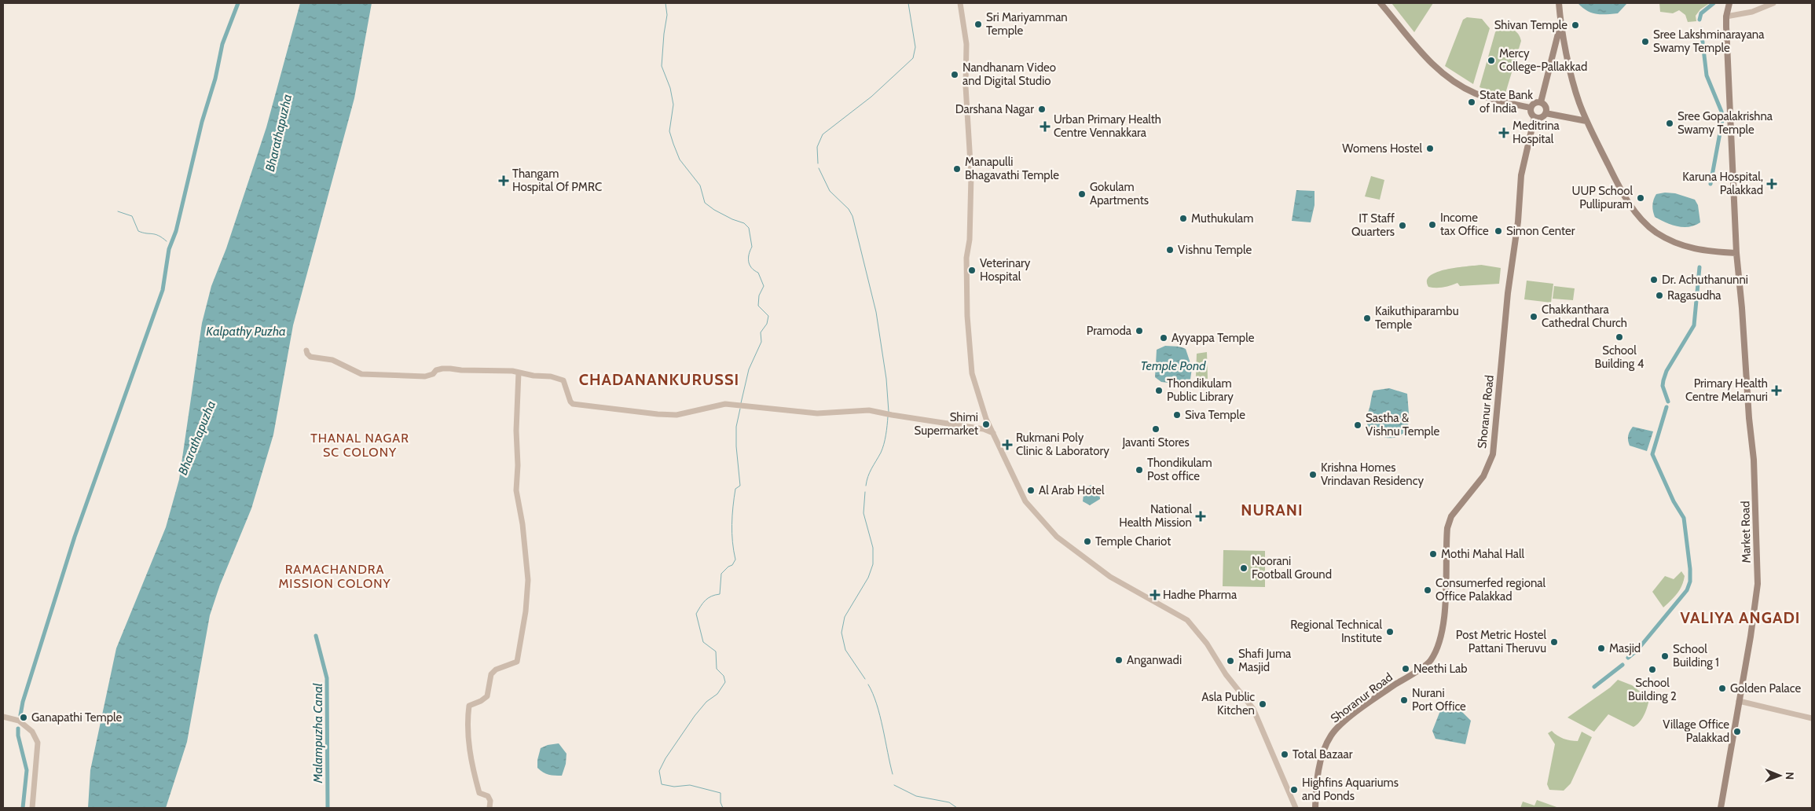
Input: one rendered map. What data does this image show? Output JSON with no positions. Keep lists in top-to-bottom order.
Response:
{
  "streets": {
    "main road": ["Shoranur Road", "Market Road"]
  },
  "districts": [
    "CHADANANKURUSSI",
    "THANAL NAGAR SC COLONY",
    "NURANI",
    "RAMACHANDRA MISSION COLONY",
    "VALIYA ANGADI"
  ],
  "water": [
    "Bharathapuzha",
    "Kalpathy Puzha",
    "Temple Pond",
    "Malampuzha Canal"
  ],
  "places": {
    "other": [
      "Sri Mariyamman Temple",
      "Shivan Temple",
      "Sree Lakshminarayana Swamy Temple",
      "Mercy College-Pallakkad",
      "Nandhanam Video and Digital Studio",
      "State Bank of India",
      "Darshana Nagar",
      "Sree Gopalakrishna Swamy Temple",
      "Womens Hostel",
      "Manapulli Bhagavathi Temple",
      "Gokulam Apartments",
      "UUP School Pullipuram",
      "Muthukulam",
      "Income tax Office",
      "IT Staff Quarters",
      "Simon Center",
      "Vishnu Temple",
      "Veterinary Hospital",
      "Dr. Achuthanunni",
      "Ragasudha",
      "Chakkanthara Cathedral Church",
      "Kaikuthiparambu Temple",
      "Pramoda",
      "School Building 4",
      "Ayyappa Temple",
      "Thondikulam Public Library",
      "Siva Temple",
      "Shimi Supermarket",
      "Sastha & Vishnu Temple",
      "Javanti Stores",
      "Thondikulam Post office",
      "Krishna Homes Vrindavan Residency",
      "Al Arab Hotel",
      "Temple Chariot",
      "Mothi Mahal Hall",
      "Noorani Football Ground",
      "Consumerfed regional Office Palakkad",
      "Regional Technical Institute",
      "Post Metric Hostel Pattani Theruvu",
      "Masjid",
      "School Building 1",
      "Anganwadi",
      "Shafi Juma Masjid",
      "Neethi Lab",
      "School Building 2",
      "Golden Palace",
      "Nurani Port Office",
      "Asla Public Kitchen",
      "Ganapathi Temple",
      "Village Office Palakkad",
      "Total Bazaar",
      "Highfins Aquariums and Ponds"
    ],
    "health": [
      "Urban Primary Health Centre Vennakkara",
      "Meditrina Hospital",
      "Thangam Hospital Of PMRC",
      "Karuna Hospital, Palakkad",
      "Primary Health Centre Melamuri",
      "Rukmani Poly Clinic & Laboratory",
      "National Health Mission",
      "Hadhe Pharma"
    ]
  },
  "north": "right"
}
